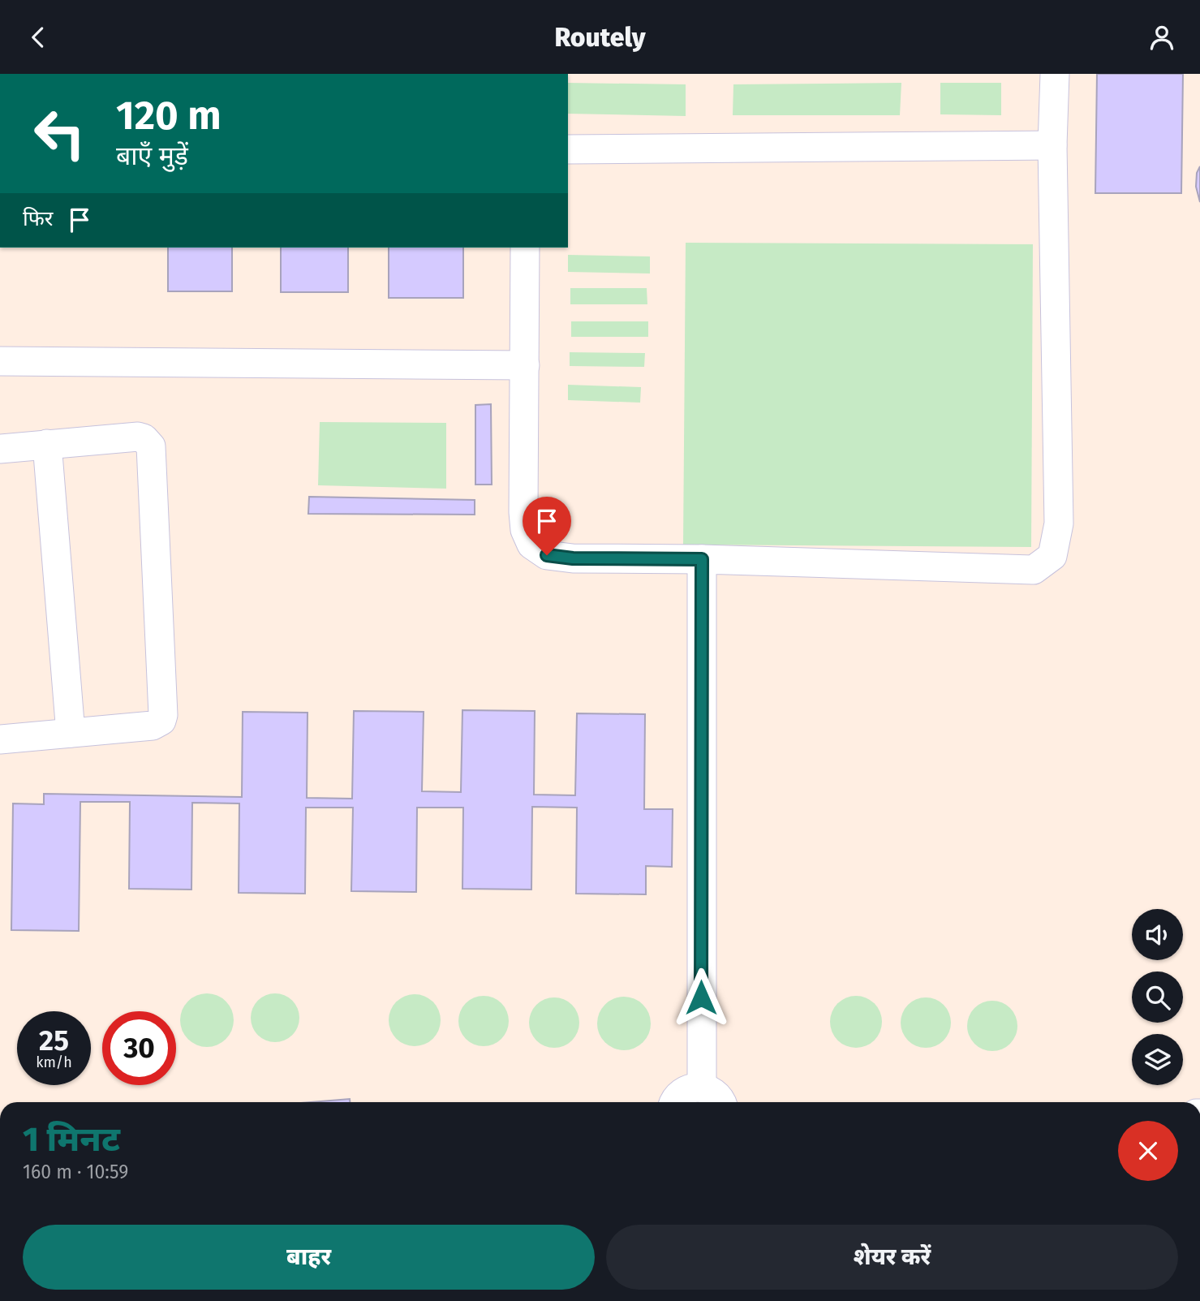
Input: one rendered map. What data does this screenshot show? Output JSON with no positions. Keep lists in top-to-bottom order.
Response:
{
  "page": {
    "header": "Routely",
    "turn": ["120 m", "बाएँ मुड़ें"],
    "then": "फिर",
    "speed": "25 km/h",
    "limit": "30",
    "heading": ["1 मिनट", "160 m · 10:59"],
    "buttons": ["बाहर", "शेयर करें"]
  }
}
